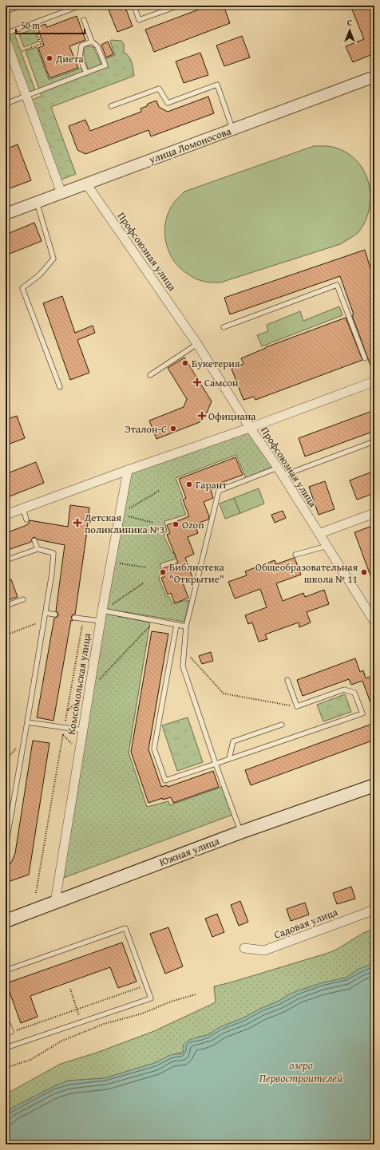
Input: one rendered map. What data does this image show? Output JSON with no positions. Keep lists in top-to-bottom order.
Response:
{
  "streets": {
    "main road": ["Южная улица"],
    "street": [
      "улица Ломоносова",
      "Профсоюзная улица",
      "Комсомольская улица",
      "Садовая улица"
    ]
  },
  "crossings": [
    ["улица Ломоносова", "Профсоюзная улица"],
    ["Комсомольская улица", "Южная улица"]
  ],
  "water": ["озеро Первостроителей"],
  "places": {
    "other": [
      "Диета",
      "Букетерия",
      "Эталон-С",
      "Гарант",
      "Ozon",
      "Библиотека \"Открытие\"",
      "Общеобразовательная школа № 11"
    ],
    "health": ["Самсон", "Официана", "Детская поликлиника №3"]
  },
  "scale_bar": "50 m",
  "north": "top"
}
